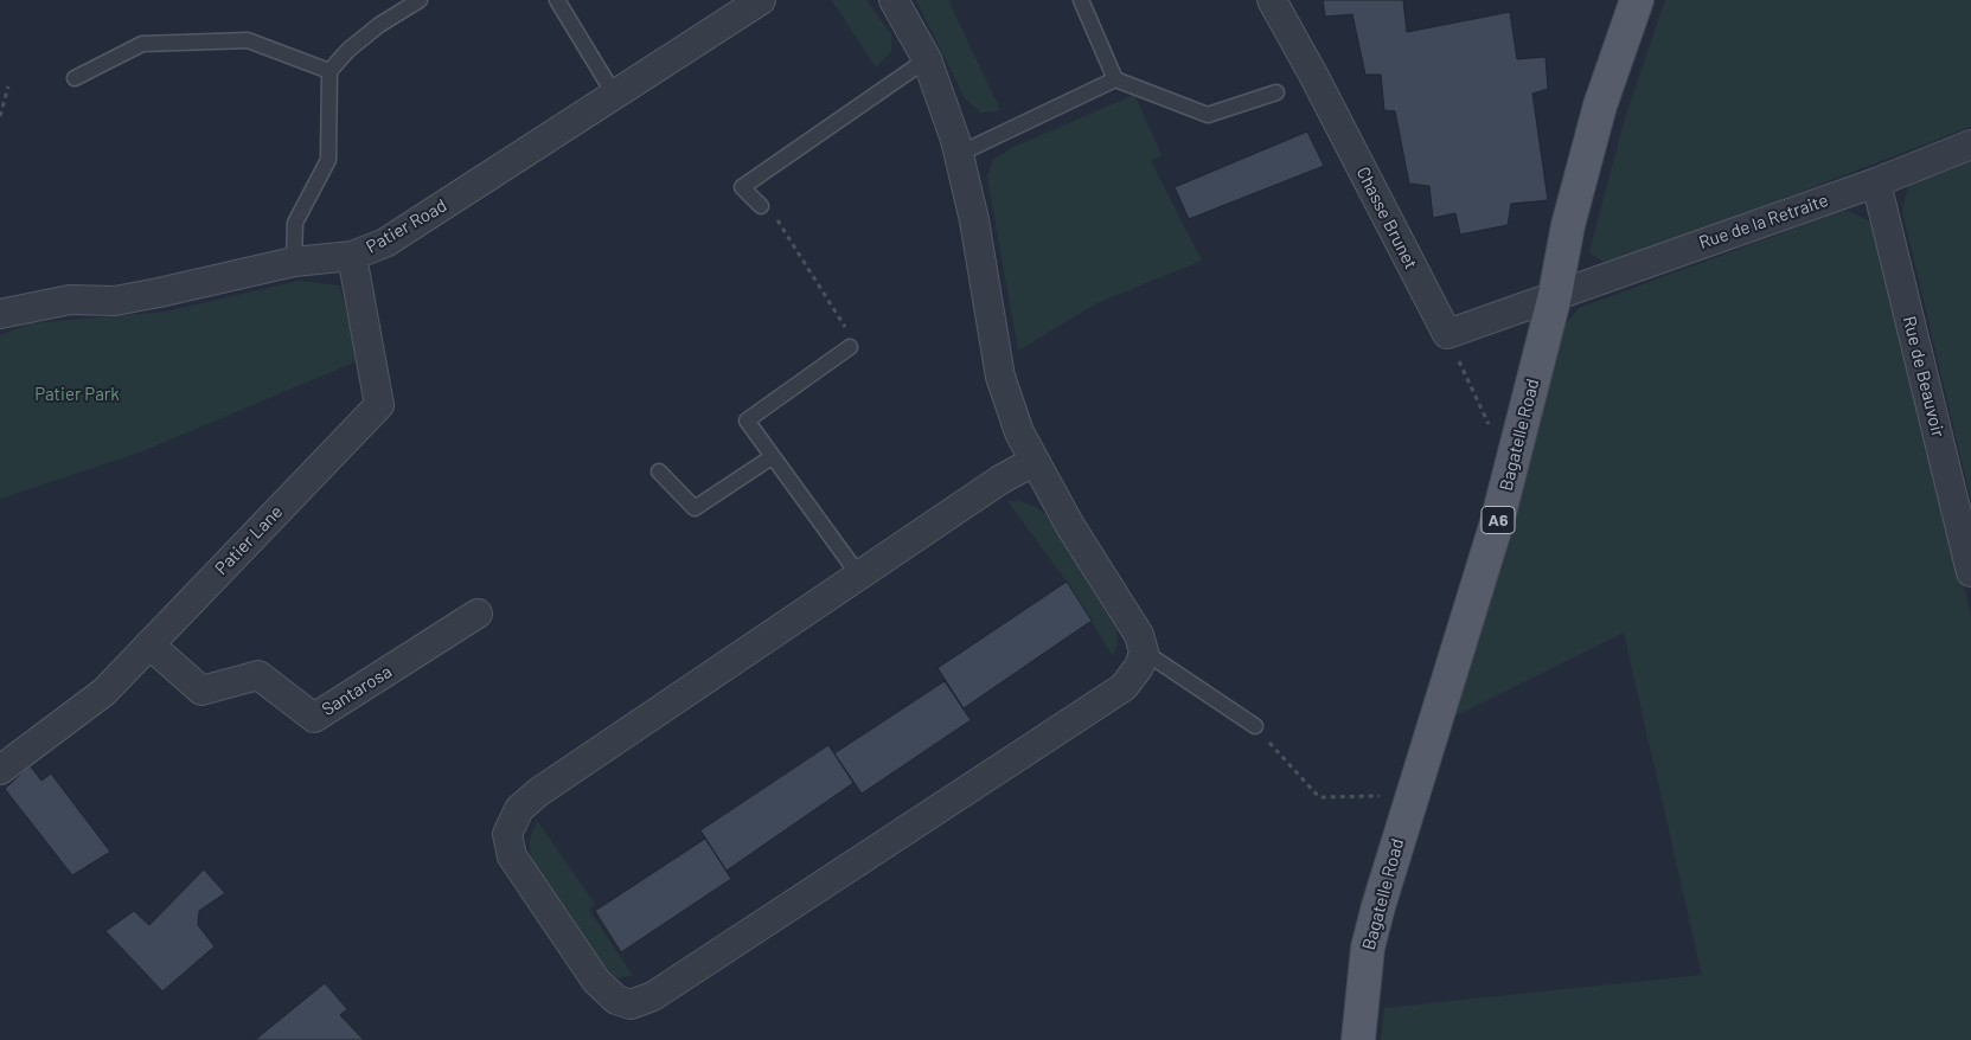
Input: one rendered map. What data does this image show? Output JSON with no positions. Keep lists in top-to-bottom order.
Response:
{
  "streets": {
    "main road": ["Bagatelle Road", "A6"],
    "street": [
      "Chasse Brunet",
      "Rue de la Retraite",
      "Patier Road",
      "Rue de Beauvoir",
      "Patier Lane",
      "Santarosa"
    ]
  },
  "crossings": [
    ["Rue de la Retraite", "Rue de Beauvoir"],
    ["Rue de la Retraite", "Bagatelle Road"],
    ["Patier Road", "Patier Lane"],
    ["Patier Lane", "Santarosa"]
  ],
  "parks": ["Patier Park"]
}
